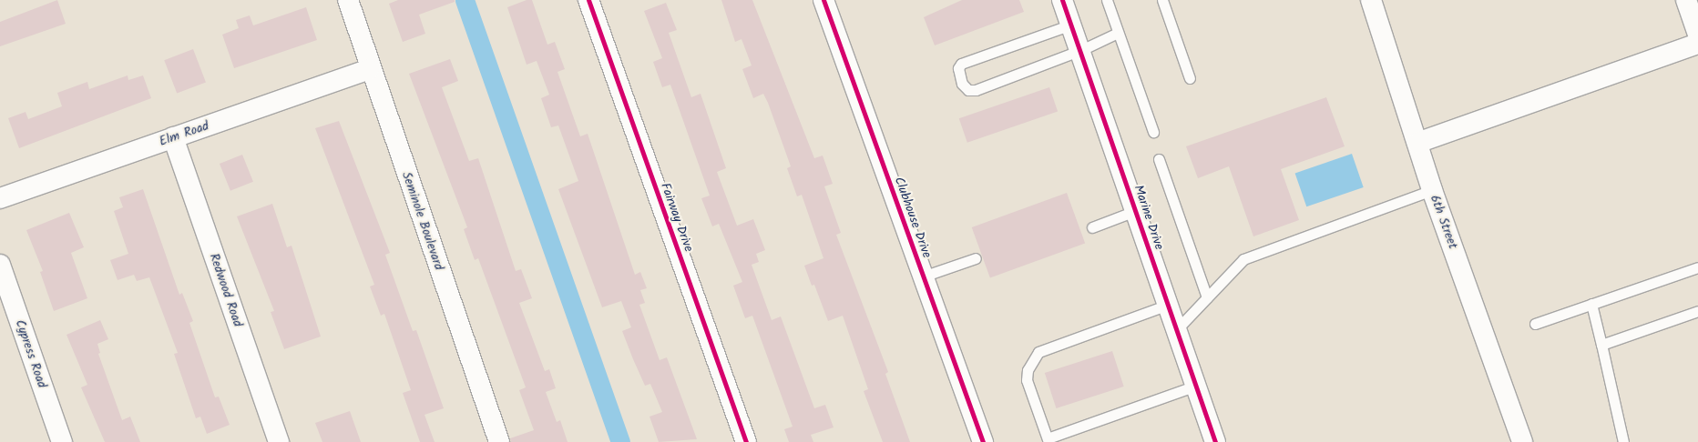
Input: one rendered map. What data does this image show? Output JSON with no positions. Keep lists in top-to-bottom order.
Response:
{
  "streets": {
    "street": [
      "Elm Road",
      "Fairway Drive",
      "Clubhouse Drive",
      "Marine Drive",
      "Seminole Boulevard",
      "6th Street",
      "Redwood Road",
      "Cypress Road"
    ]
  },
  "crossings": [
    ["Elm Road", "Seminole Boulevard"],
    ["Elm Road", "Redwood Road"]
  ]
}
